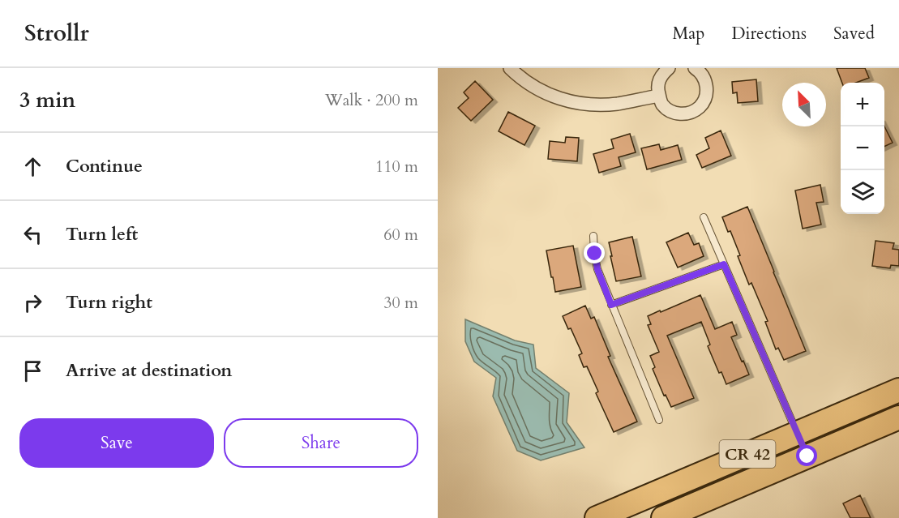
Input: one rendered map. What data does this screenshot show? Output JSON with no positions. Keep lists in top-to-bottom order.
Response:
{
  "streets": {
    "highway": ["CR 42"]
  },
  "north": "top left",
  "page": {
    "header": "Strollr",
    "nav": ["Map", "Directions", "Saved"],
    "heading": ["3 min", "Walk · 200 m"],
    "map_buttons": ["+", "−"],
    "list": [
      ["Continue", "110 m"],
      ["Turn left", "60 m"],
      ["Turn right", "30 m"],
      "Arrive at destination"
    ],
    "buttons": ["Save", "Share"]
  }
}
